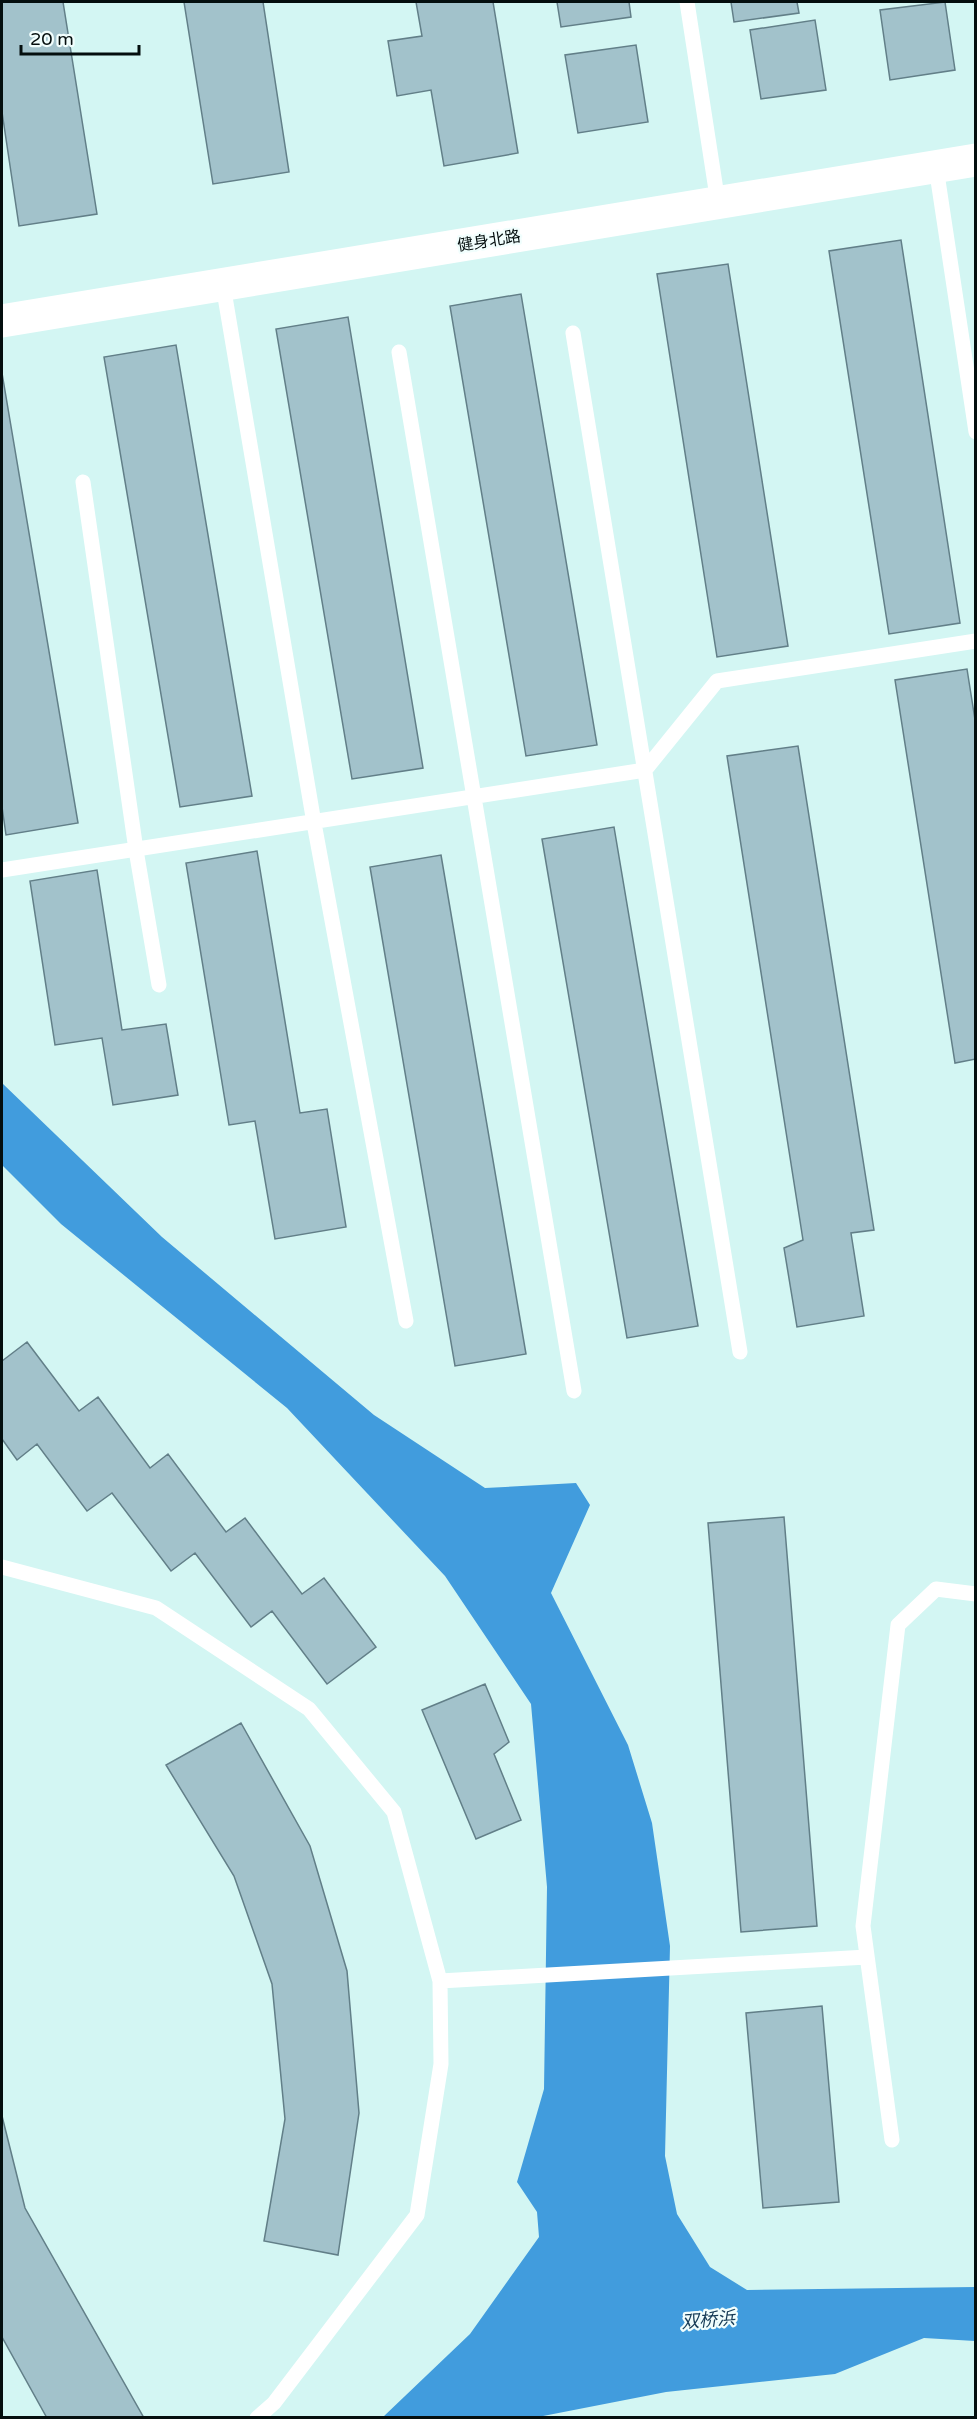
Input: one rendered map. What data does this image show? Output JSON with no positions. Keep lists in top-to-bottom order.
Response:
{
  "streets": {
    "street": ["健身北路"]
  },
  "water": ["双桥浜"],
  "scale_bar": "20 m"
}
